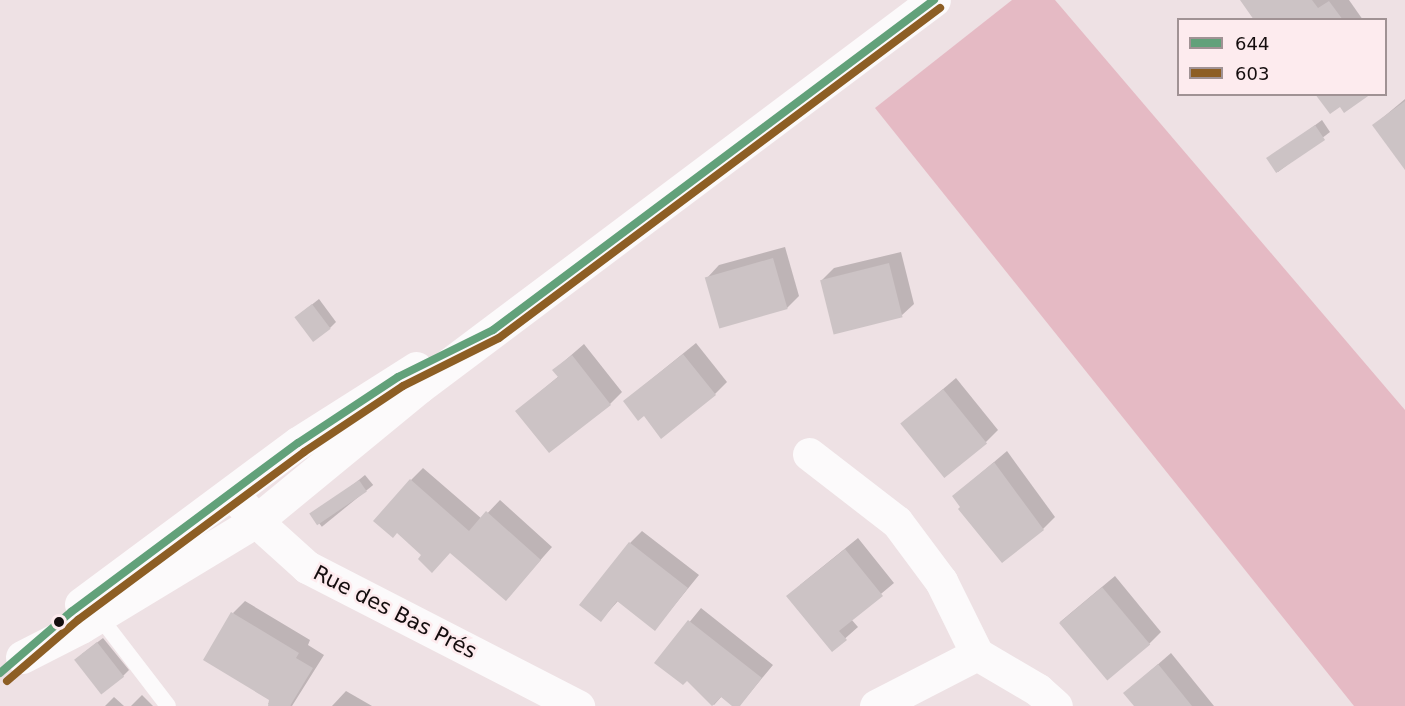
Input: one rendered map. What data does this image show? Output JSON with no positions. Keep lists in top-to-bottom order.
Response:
{
  "streets": {
    "street": ["Rue des Bas Prés"]
  },
  "lines": ["transit line 644", "transit line 603"],
  "legend": ["644", "603"]
}
